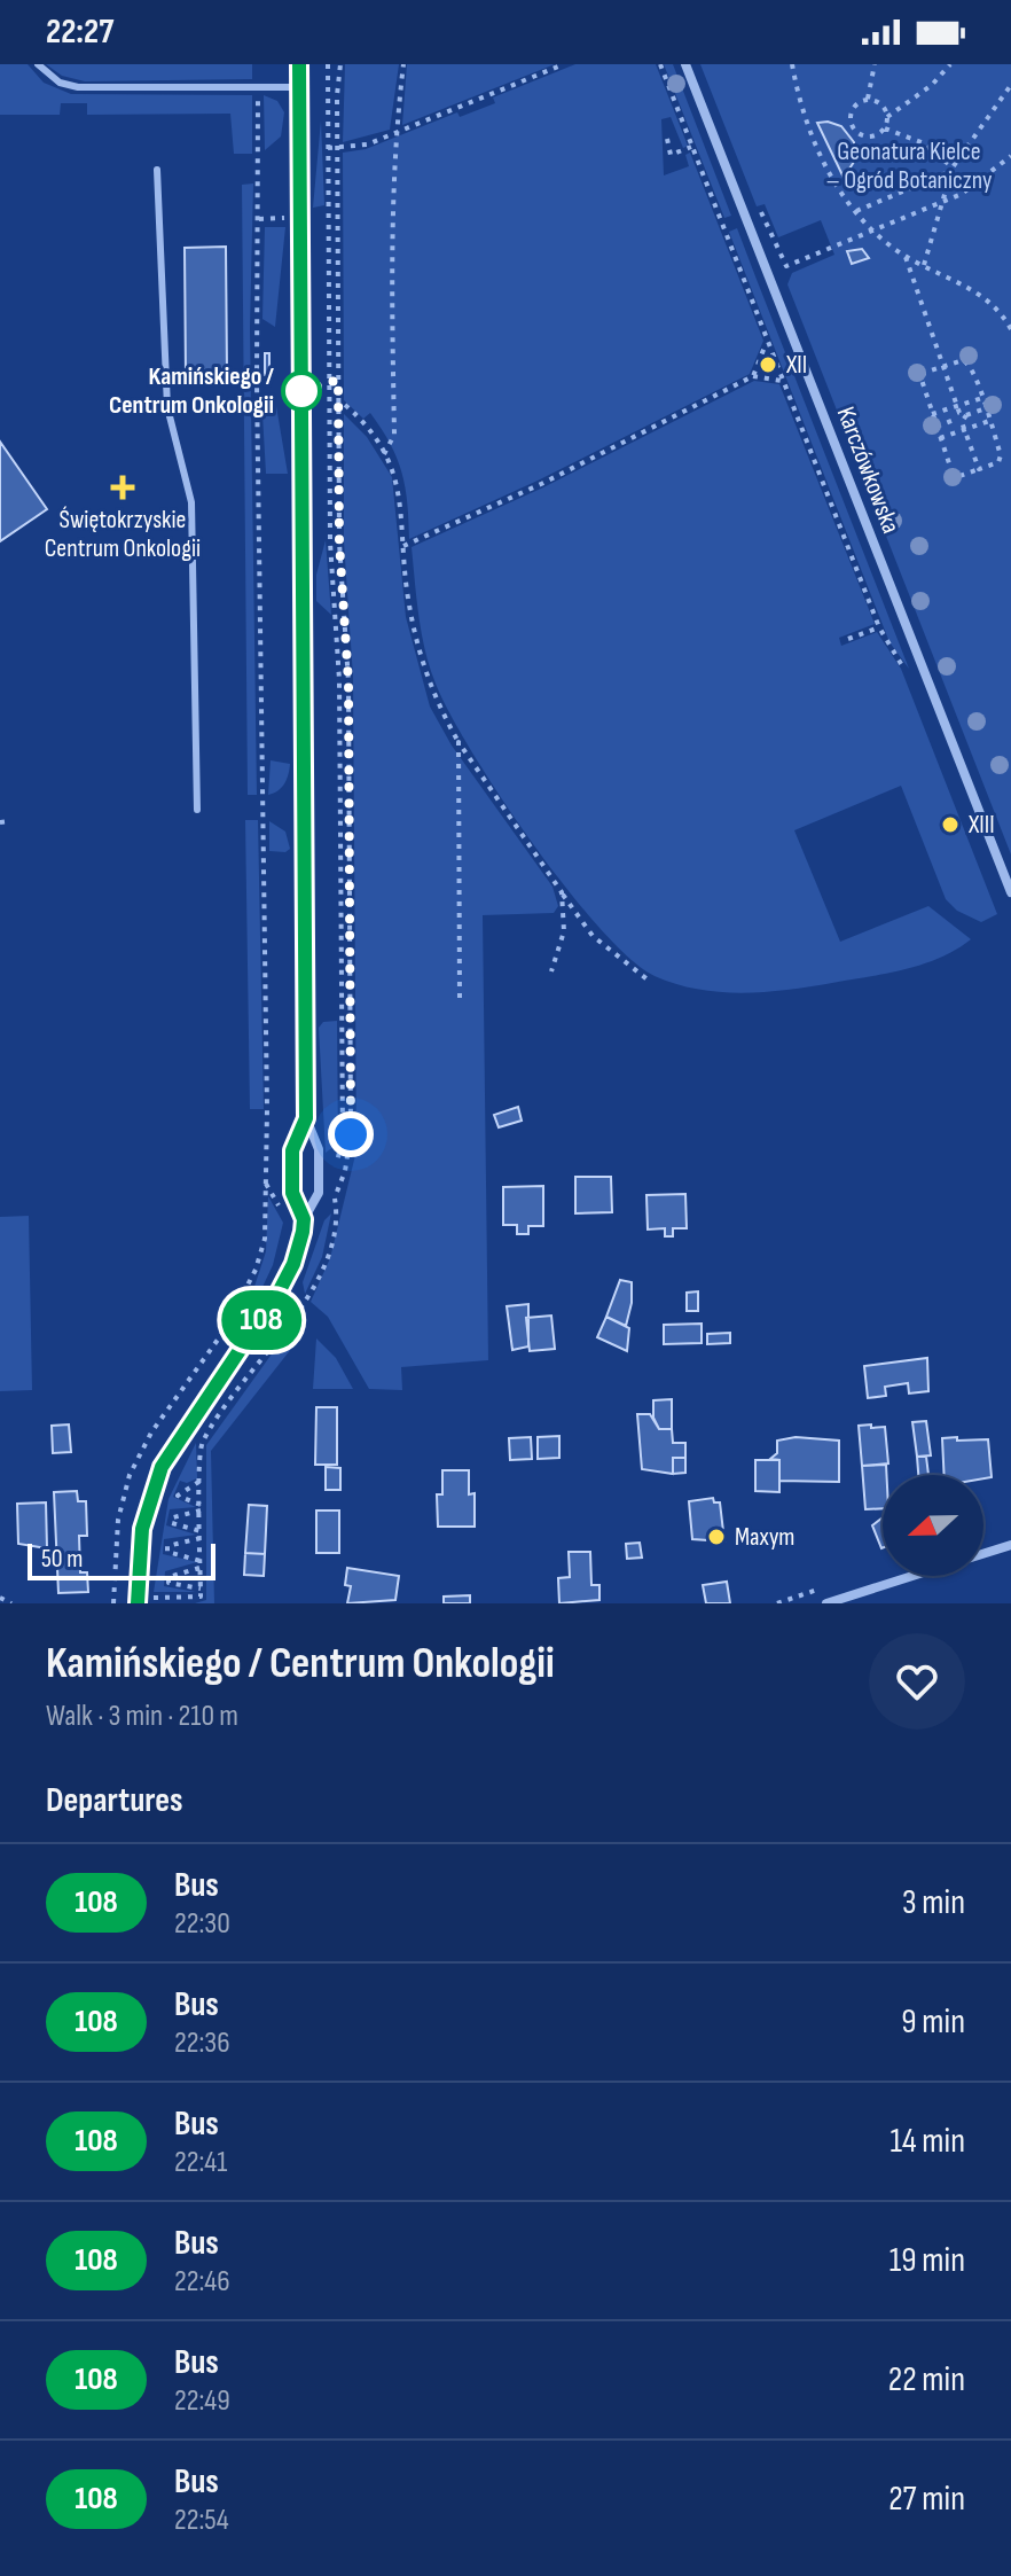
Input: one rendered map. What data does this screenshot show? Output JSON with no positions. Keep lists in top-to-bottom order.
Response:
{
  "streets": {
    "street": ["Karczówkowska"]
  },
  "parks": ["Geonatura Kielce – Ogród Botaniczny"],
  "places": {
    "other": [
      "XII",
      "Kamińskiego / Centrum Onkologii",
      "XIII",
      "Maxym"
    ],
    "health": ["Świętokrzyskie Centrum Onkologii"]
  },
  "lines": ["bus line 108"],
  "scale_bar": "50 m",
  "north": "left",
  "page": {
    "status": "22:27",
    "on_map": "108",
    "scale": "50 m",
    "heading": [
      ["Kamińskiego / Centrum Onkologii", "Walk · 3 min · 210 m"],
      "Departures"
    ],
    "list": [
      {
        "mark": "108",
        "name": "Bus",
        "note": "22:30",
        "value": "3 min"
      },
      {
        "mark": "108",
        "name": "Bus",
        "note": "22:36",
        "value": "9 min"
      },
      {
        "mark": "108",
        "name": "Bus",
        "note": "22:41",
        "value": "14 min"
      },
      {
        "mark": "108",
        "name": "Bus",
        "note": "22:46",
        "value": "19 min"
      },
      {
        "mark": "108",
        "name": "Bus",
        "note": "22:49",
        "value": "22 min"
      },
      {
        "mark": "108",
        "name": "Bus",
        "note": "22:54",
        "value": "27 min"
      }
    ]
  }
}
